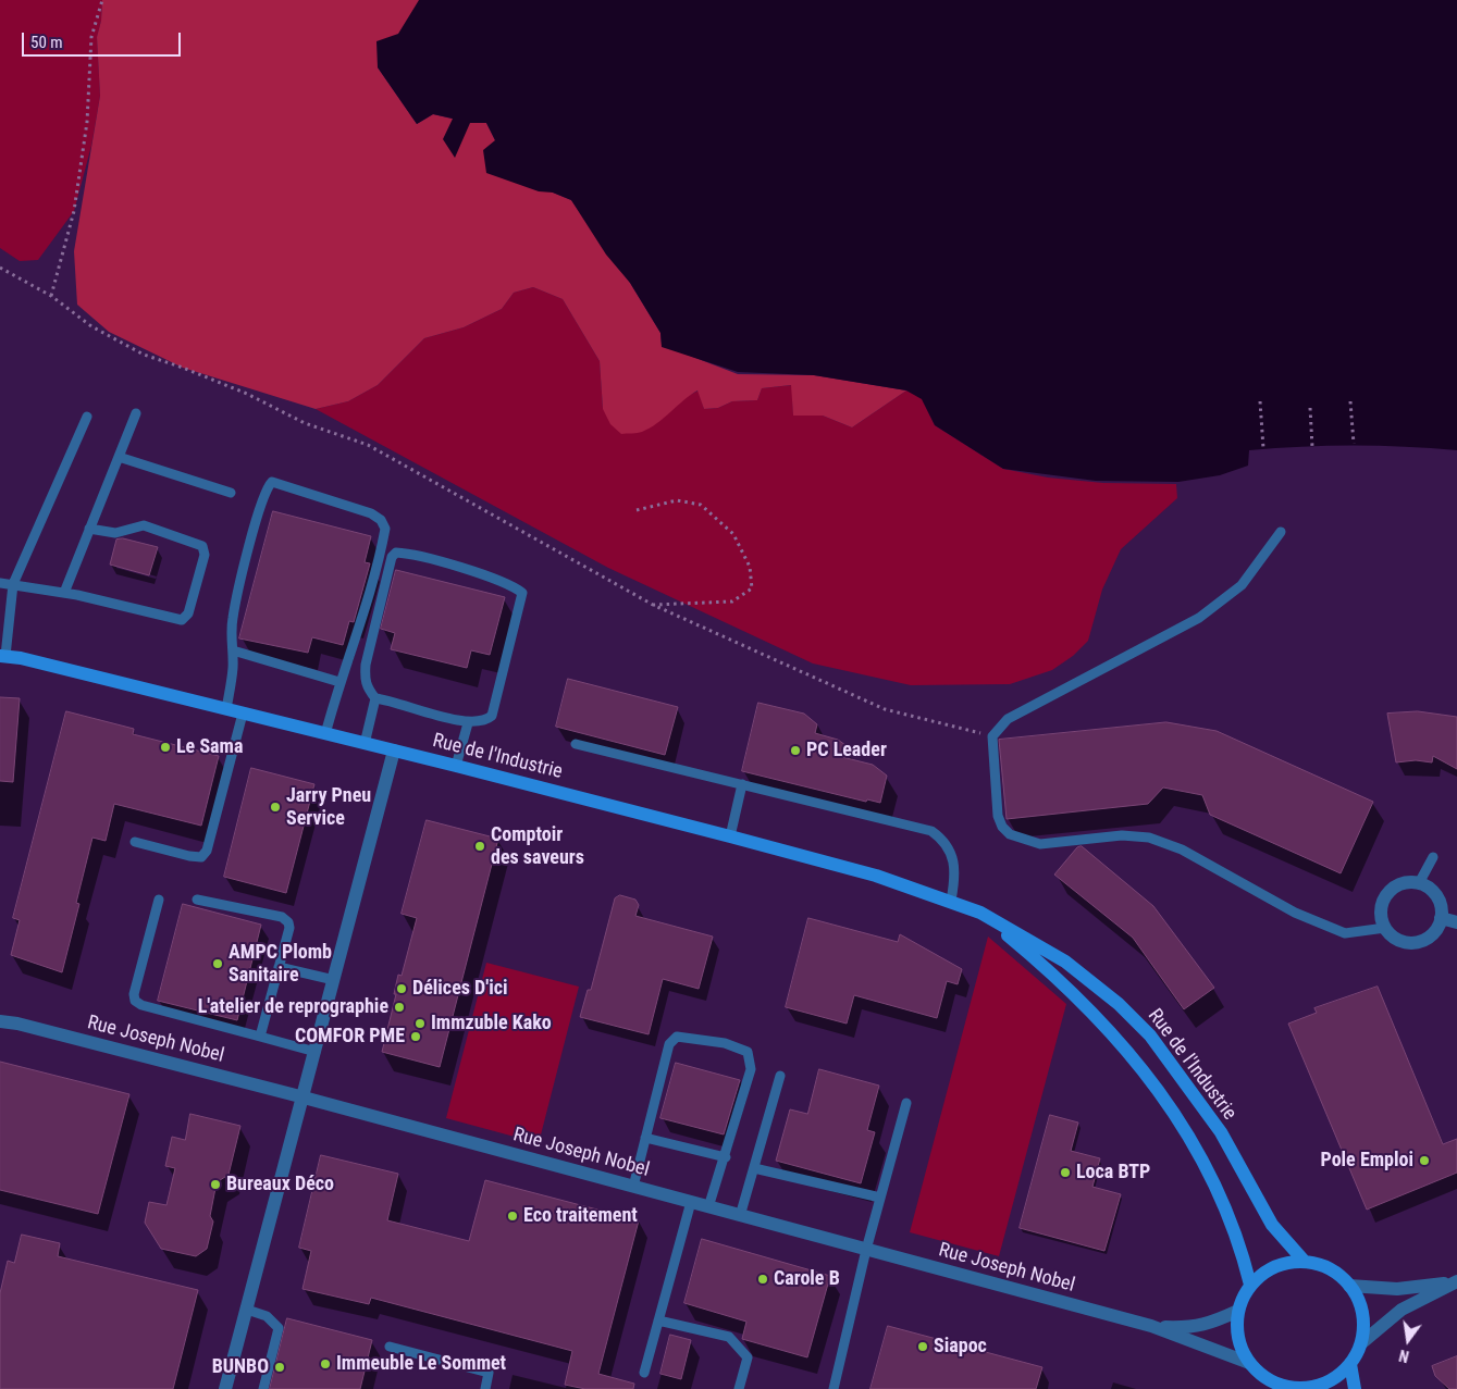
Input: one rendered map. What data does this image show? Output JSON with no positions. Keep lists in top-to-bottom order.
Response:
{
  "streets": {
    "main road": ["Rue de l'Industrie"],
    "street": ["Rue Joseph Nobel"]
  },
  "crossings": [
    ["Rue de l'Industrie", "Rue Joseph Nobel"]
  ],
  "places": [
    "Le Sama",
    "PC Leader",
    "Jarry Pneu Service",
    "Comptoir des saveurs",
    "AMPC Plomb Sanitaire",
    "Délices D'ici",
    "L'atelier de reprographie",
    "Immzuble Kako",
    "COMFOR PME",
    "Pole Emploi",
    "Loca BTP",
    "Bureaux Déco",
    "Eco traitement",
    "Carole B",
    "Siapoc",
    "Immeuble Le Sommet",
    "BUNBO"
  ],
  "scale_bar": "50 m",
  "north": "bottom"
}
